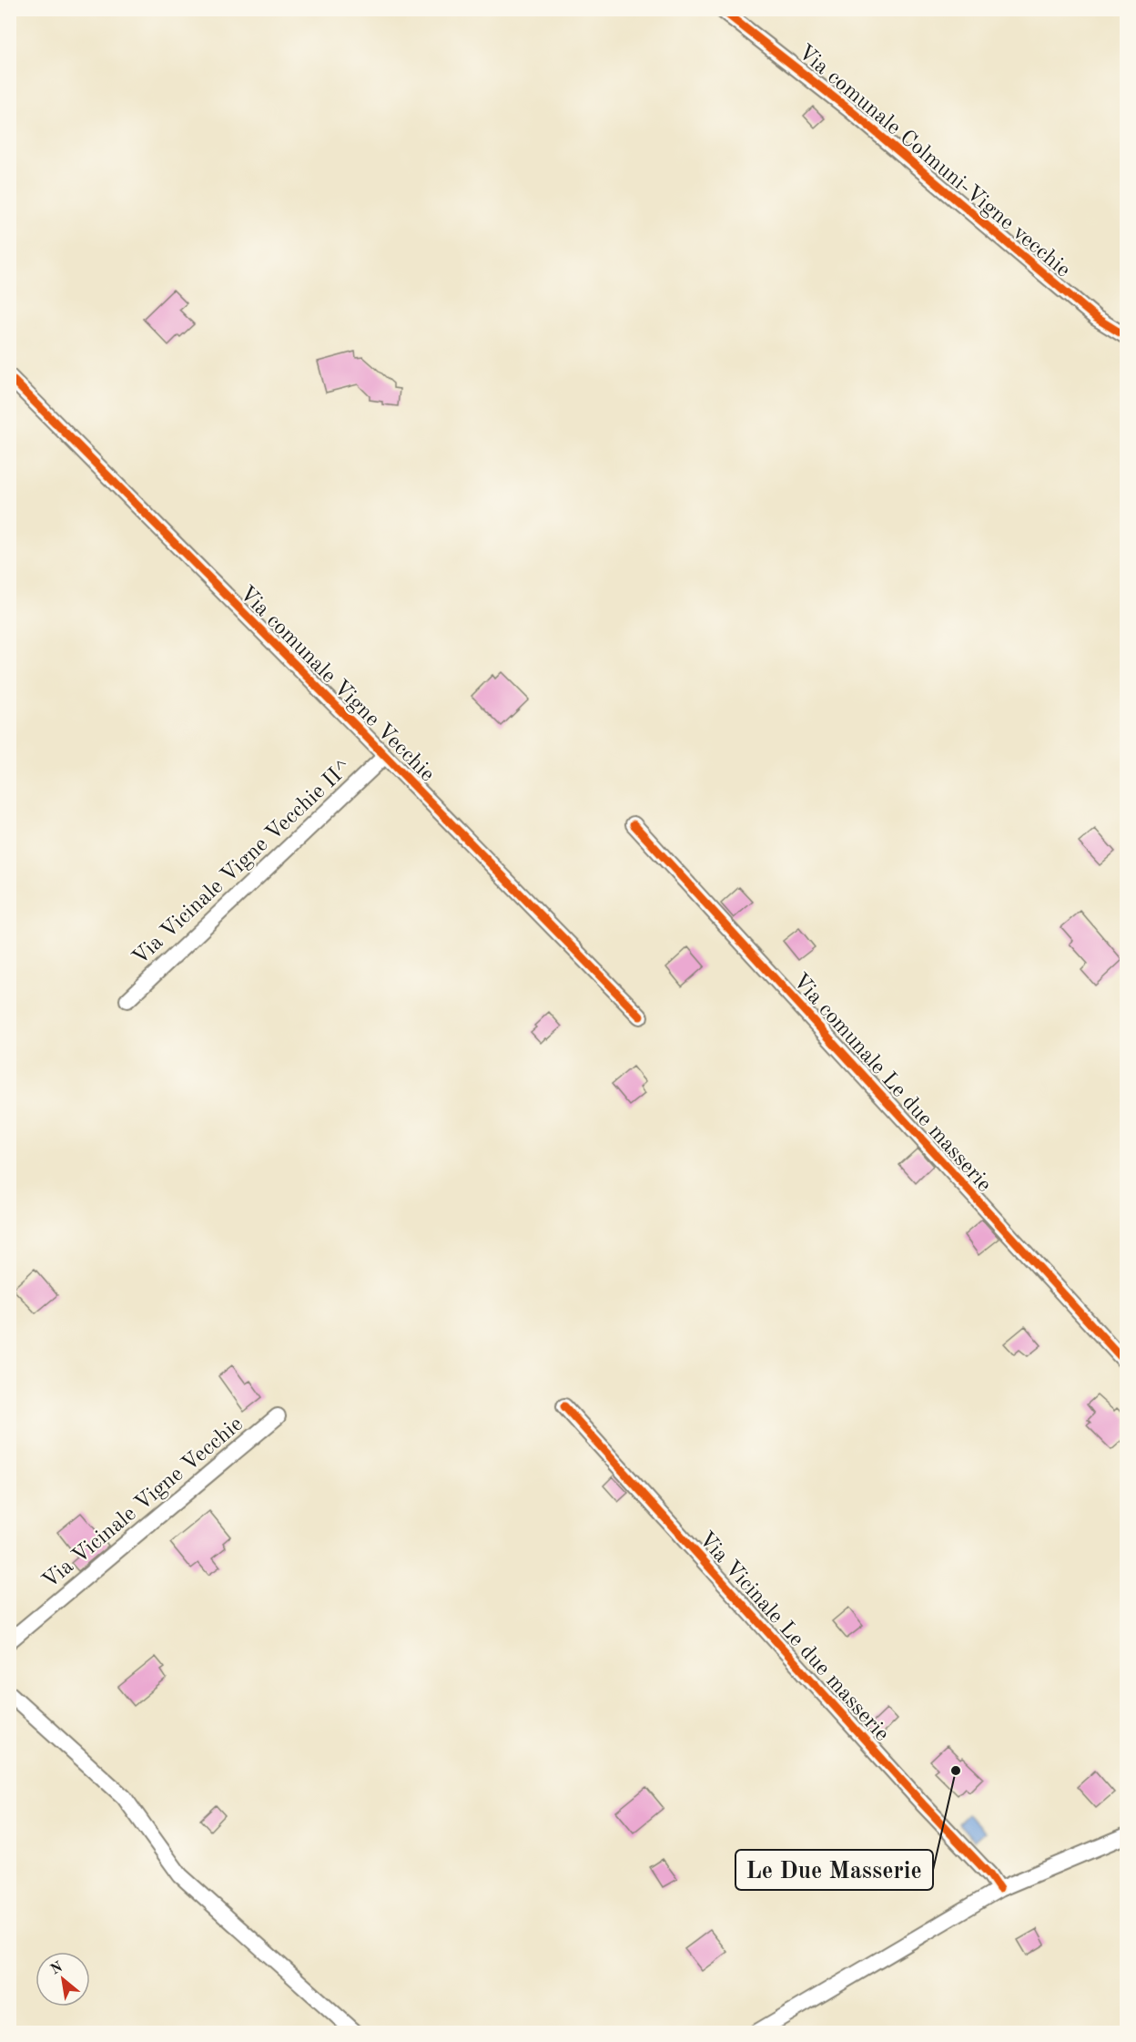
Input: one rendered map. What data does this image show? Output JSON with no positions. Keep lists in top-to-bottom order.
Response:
{
  "streets": {
    "street": [
      "Via comunale Colmuni-Vigne vecchie",
      "Via comunale Vigne Vecchie",
      "Via Vicinale Vigne Vecchie II^",
      "Via comunale Le due masserie",
      "Via Vicinale Vigne Vecchie",
      "Via Vicinale Le due masserie"
    ]
  },
  "crossings": [
    ["Via comunale Vigne Vecchie", "Via Vicinale Vigne Vecchie II^"]
  ],
  "places": ["Le Due Masserie"],
  "north": "top left"
}
